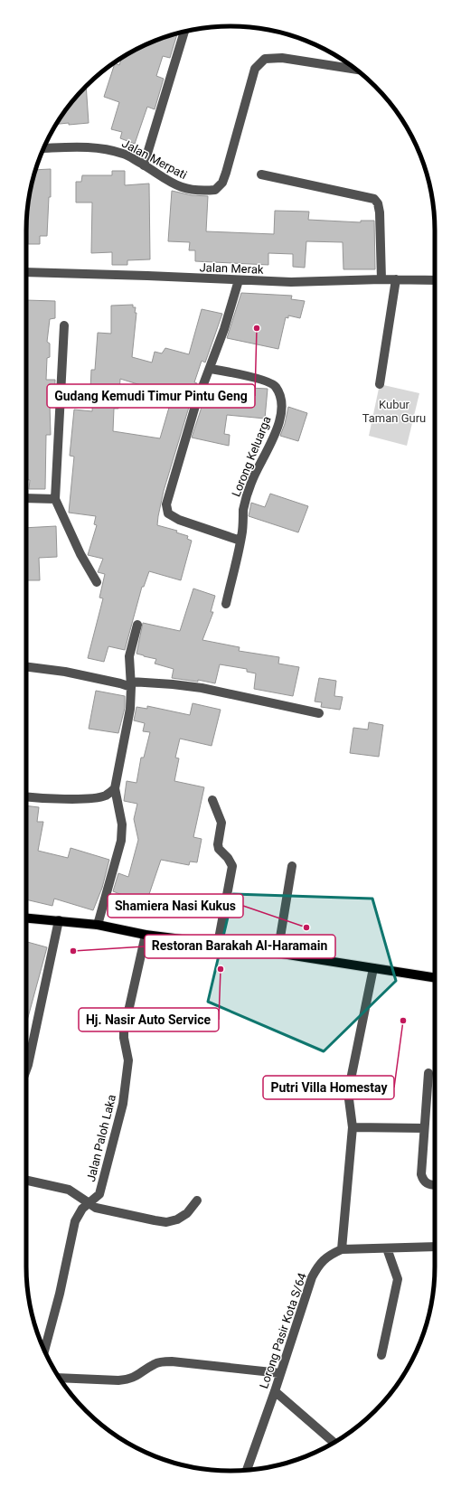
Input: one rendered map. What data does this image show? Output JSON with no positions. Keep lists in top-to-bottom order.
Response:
{
  "streets": {
    "street": [
      "Jalan Merpati",
      "Jalan Merak",
      "Lorong Keluarga",
      "Jalan Paloh Laka",
      "Lorong Pasir Kota S/64"
    ]
  },
  "parks": ["Kubur Taman Guru"],
  "places": [
    "Gudang Kemudi Timur Pintu Geng",
    "Shamiera Nasi Kukus",
    "Restoran Barakah Al-Haramain",
    "Hj. Nasir Auto Service",
    "Putri Villa Homestay"
  ]
}
